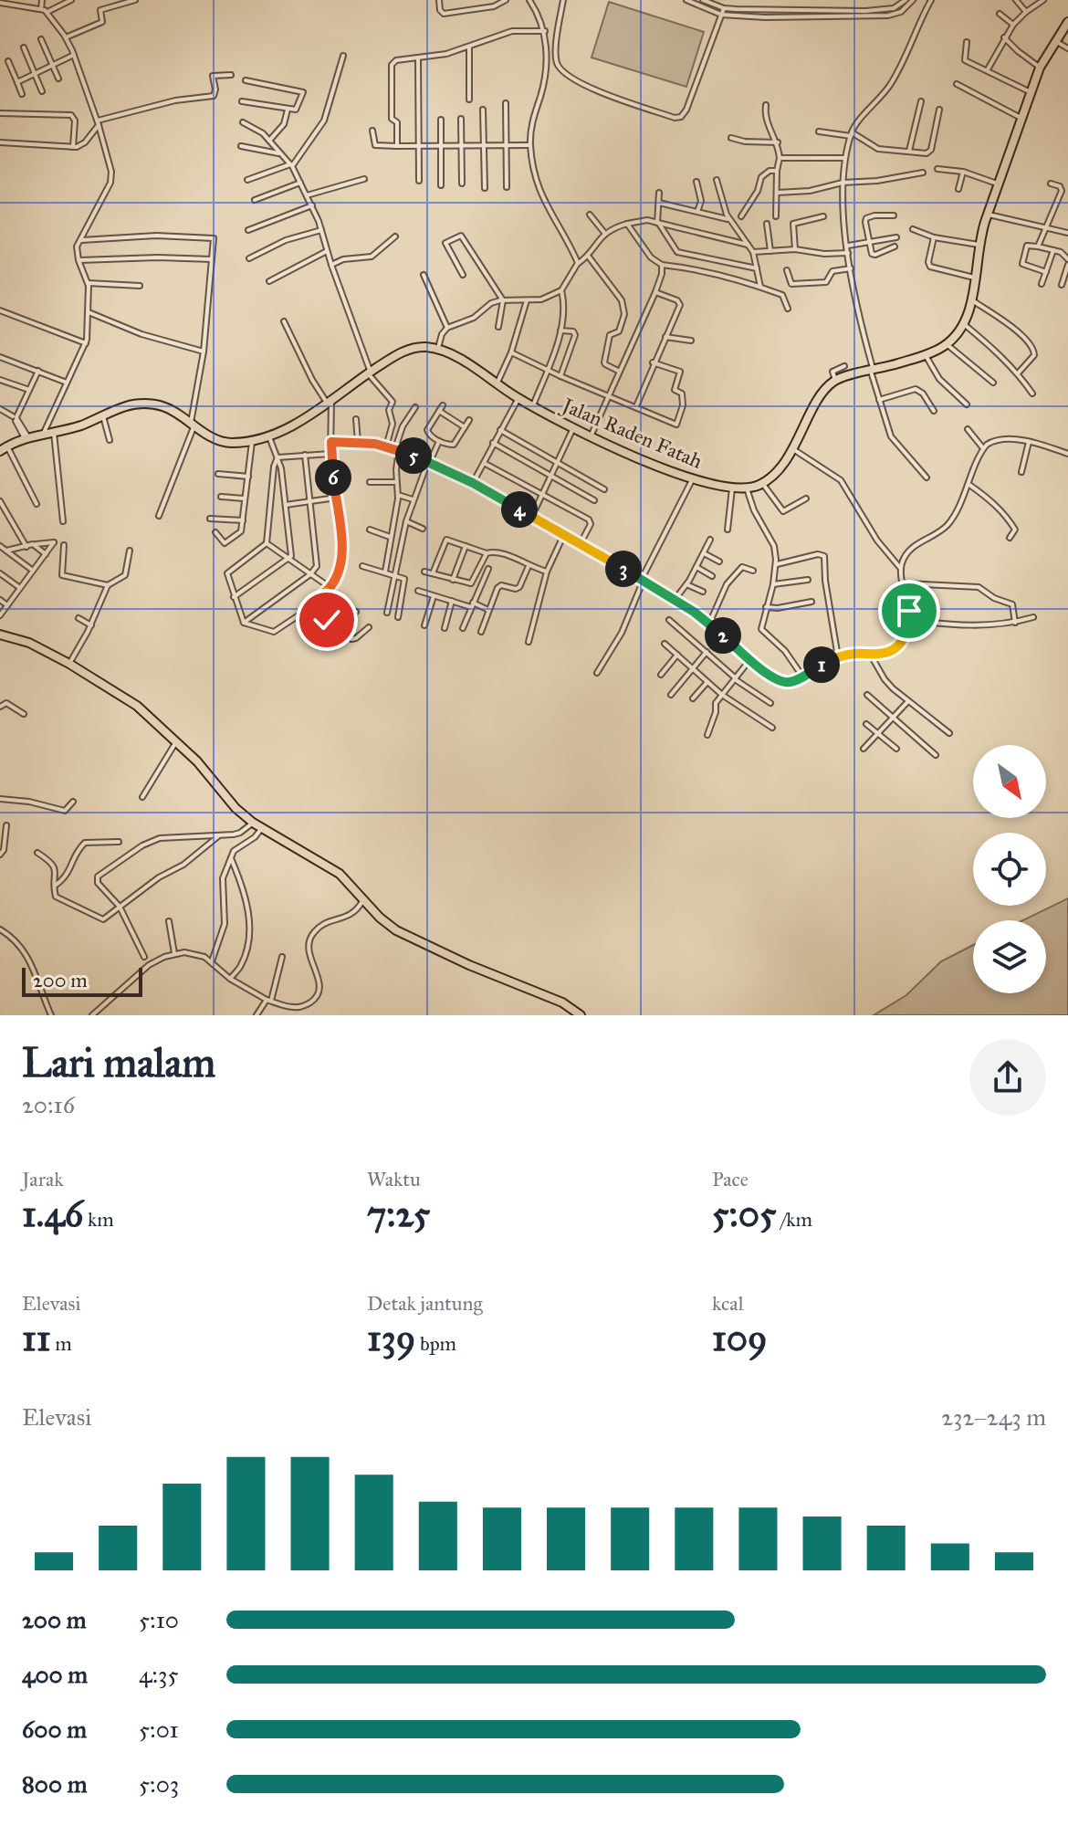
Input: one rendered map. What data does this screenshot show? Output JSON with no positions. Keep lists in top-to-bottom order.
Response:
{
  "streets": {
    "highway": ["Jalan Raden Fatah"]
  },
  "scale_bar": "200 m",
  "north": "bottom right",
  "page": {
    "pins": [
      "5",
      "6",
      "4",
      "3",
      "2",
      "1"
    ],
    "scale": "200 m",
    "heading": ["Lari malam", "20:16"],
    "stats": [
      ["Jarak", "1.46 km"],
      ["Waktu", "7:25"],
      ["Pace", "5:05 /km"],
      ["Elevasi", "11 m"],
      ["Detak jantung", "139 bpm"],
      ["kcal", "109"]
    ],
    "chart": ["Elevasi", "232–243 m"],
    "list": [
      {
        "name": "200 m",
        "note": "5:10"
      },
      {
        "name": "400 m",
        "note": "4:35"
      },
      {
        "name": "600 m",
        "note": "5:01"
      },
      {
        "name": "800 m",
        "note": "5:03"
      }
    ]
  }
}
